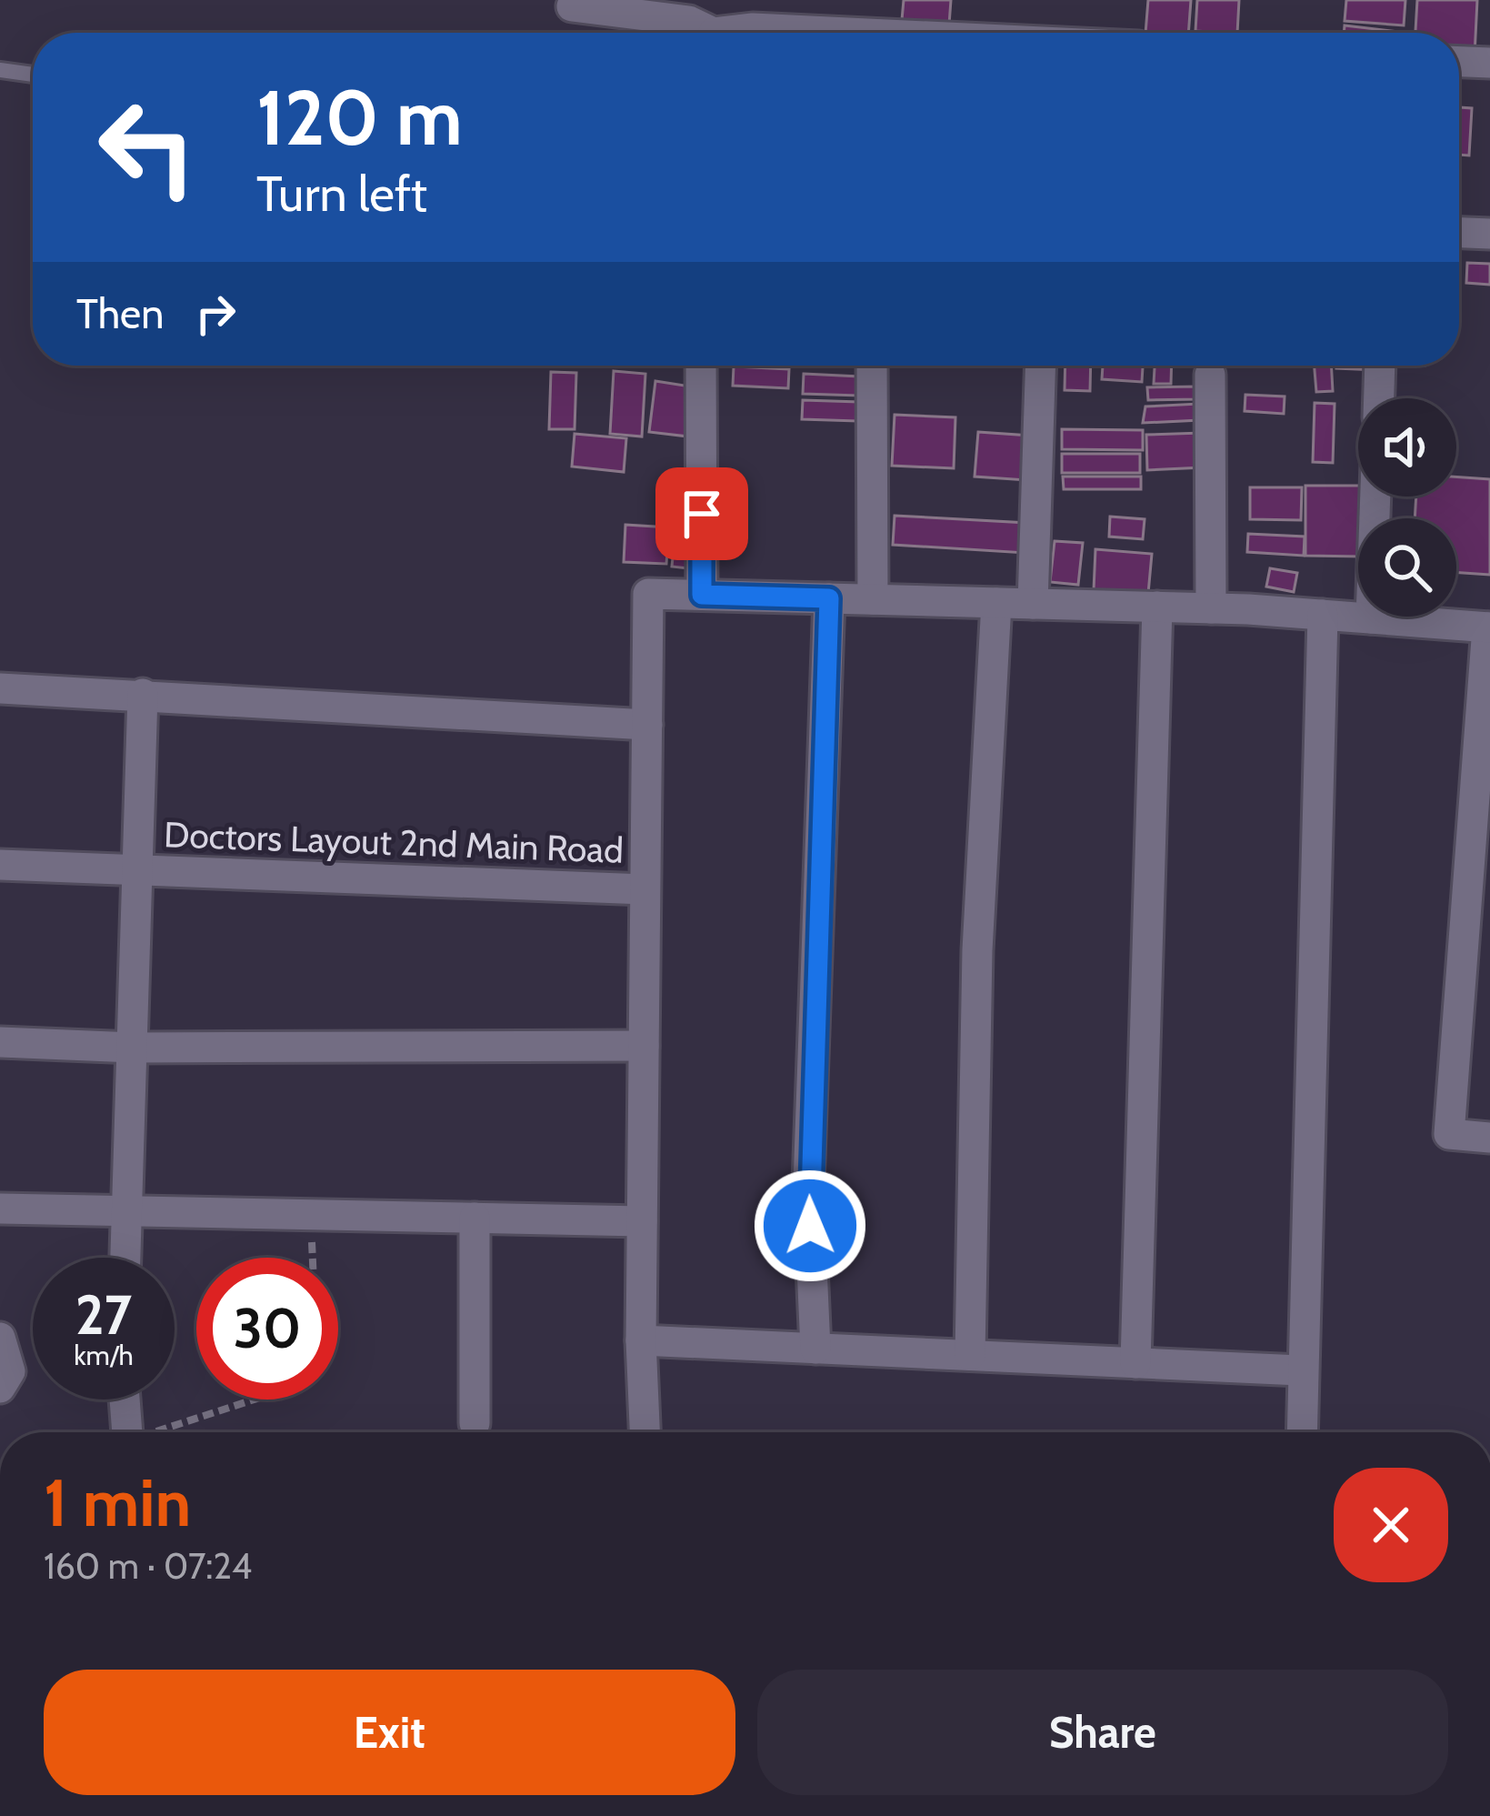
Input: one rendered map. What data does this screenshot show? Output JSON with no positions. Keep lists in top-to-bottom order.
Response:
{
  "streets": {
    "street": ["Doctors Layout 2nd Main Road"]
  },
  "page": {
    "turn": ["120 m", "Turn left"],
    "then": "Then",
    "speed": "27 km/h",
    "limit": "30",
    "heading": ["1 min", "160 m · 07:24"],
    "buttons": ["Exit", "Share"]
  }
}
